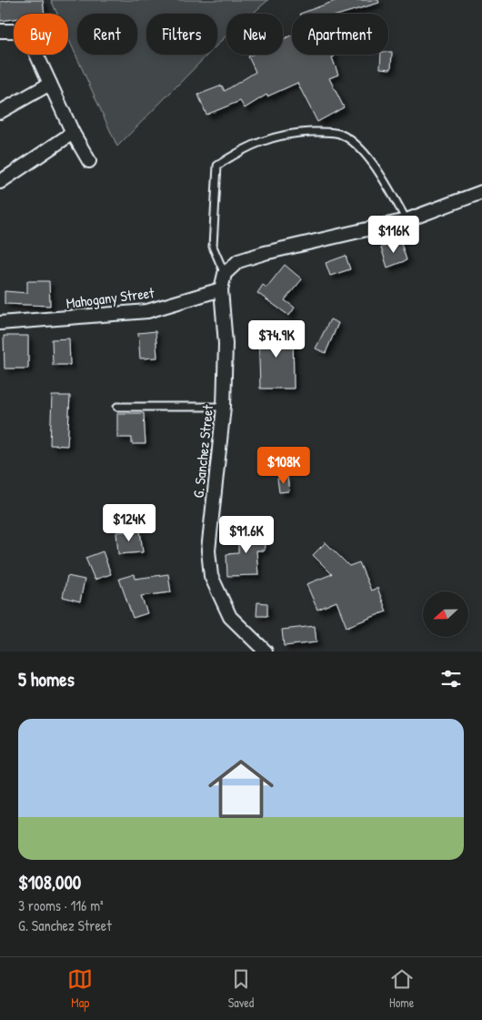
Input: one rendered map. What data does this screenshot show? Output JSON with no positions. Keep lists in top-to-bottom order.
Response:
{
  "streets": {
    "street": ["Mahogany Street", "G. Sanchez Street"]
  },
  "crossings": [
    ["Mahogany Street", "G. Sanchez Street"]
  ],
  "north": "left",
  "page": {
    "chip": [
      "Buy",
      "Rent",
      "Filters",
      "New",
      "Apartment"
    ],
    "price": [
      "$116K",
      "$74.9K",
      "$108K",
      "$124K",
      "$91.6K"
    ],
    "heading": "5 homes",
    "list": [
      {
        "name": "$108,000",
        "note": "3 rooms · 116 m² · G. Sanchez Street"
      }
    ],
    "tabs": ["Map", "Saved", "Home"]
  }
}
